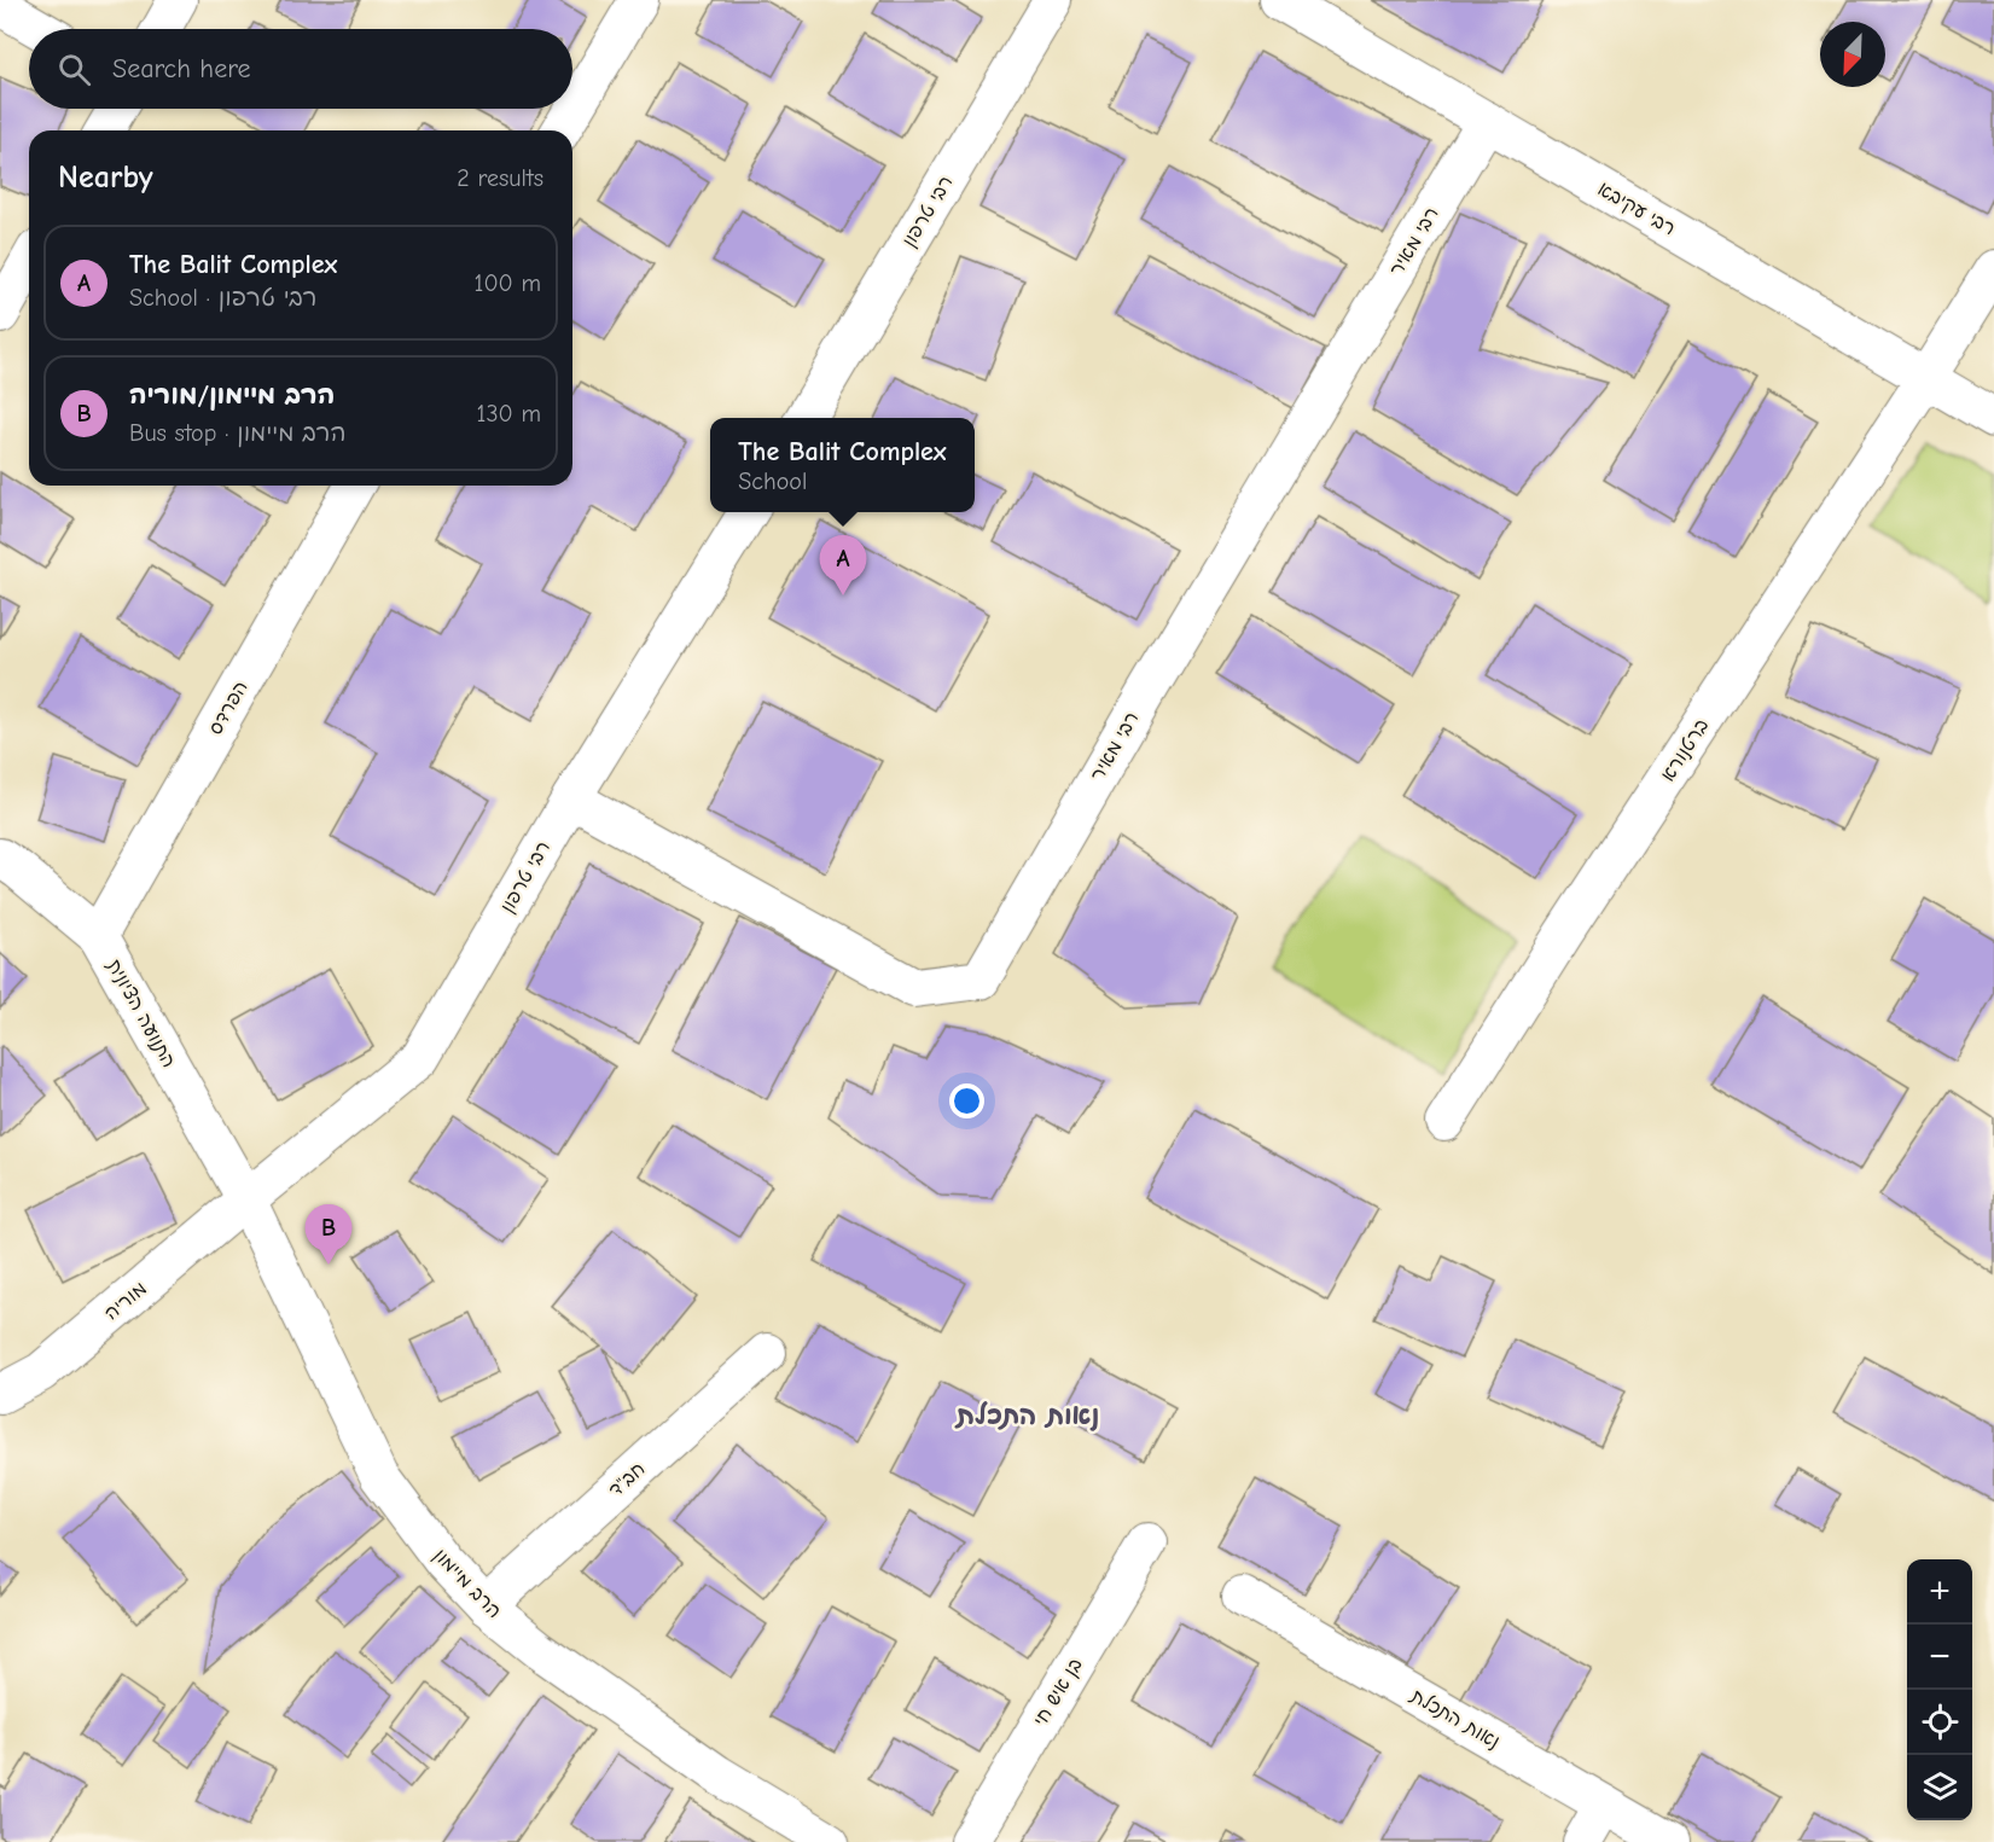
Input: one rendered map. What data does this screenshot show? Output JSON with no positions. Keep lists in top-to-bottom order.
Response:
{
  "streets": {
    "street": [
      "רבי עקיבא",
      "רבי טרפון",
      "רבי מאיר",
      "הפרדס",
      "ברטנורא",
      "התנועה הציונית",
      "מוריה",
      "חב\"ד",
      "הרב מיימון",
      "בן איש חי",
      "נאות התכלת"
    ]
  },
  "crossings": [
    ["רבי עקיבא", "רבי מאיר"],
    ["רבי עקיבא", "ברטנורא"],
    ["רבי טרפון", "רבי מאיר"],
    ["רבי טרפון", "התנועה הציונית"],
    ["רבי טרפון", "מוריה"],
    ["רבי טרפון", "הרב מיימון"],
    ["הפרדס", "התנועה הציונית"],
    ["התנועה הציונית", "מוריה"],
    ["התנועה הציונית", "הרב מיימון"],
    ["מוריה", "הרב מיימון"],
    ["חב\"ד", "הרב מיימון"]
  ],
  "districts": ["נאות התכלת"],
  "north": "bottom left",
  "page": {
    "search": "Search here",
    "heading": ["Nearby", "2 results"],
    "list": [
      {
        "mark": "A",
        "name": "The Balit Complex",
        "note": "School · רבי טרפון",
        "value": "100 m"
      },
      {
        "mark": "B",
        "name": "הרב מיימון/מוריה",
        "note": "Bus stop · הרב מיימון",
        "value": "130 m"
      }
    ],
    "popup": ["The Balit Complex", "School"],
    "pins": ["A", "B"],
    "map_buttons": ["+", "−"]
  }
}
